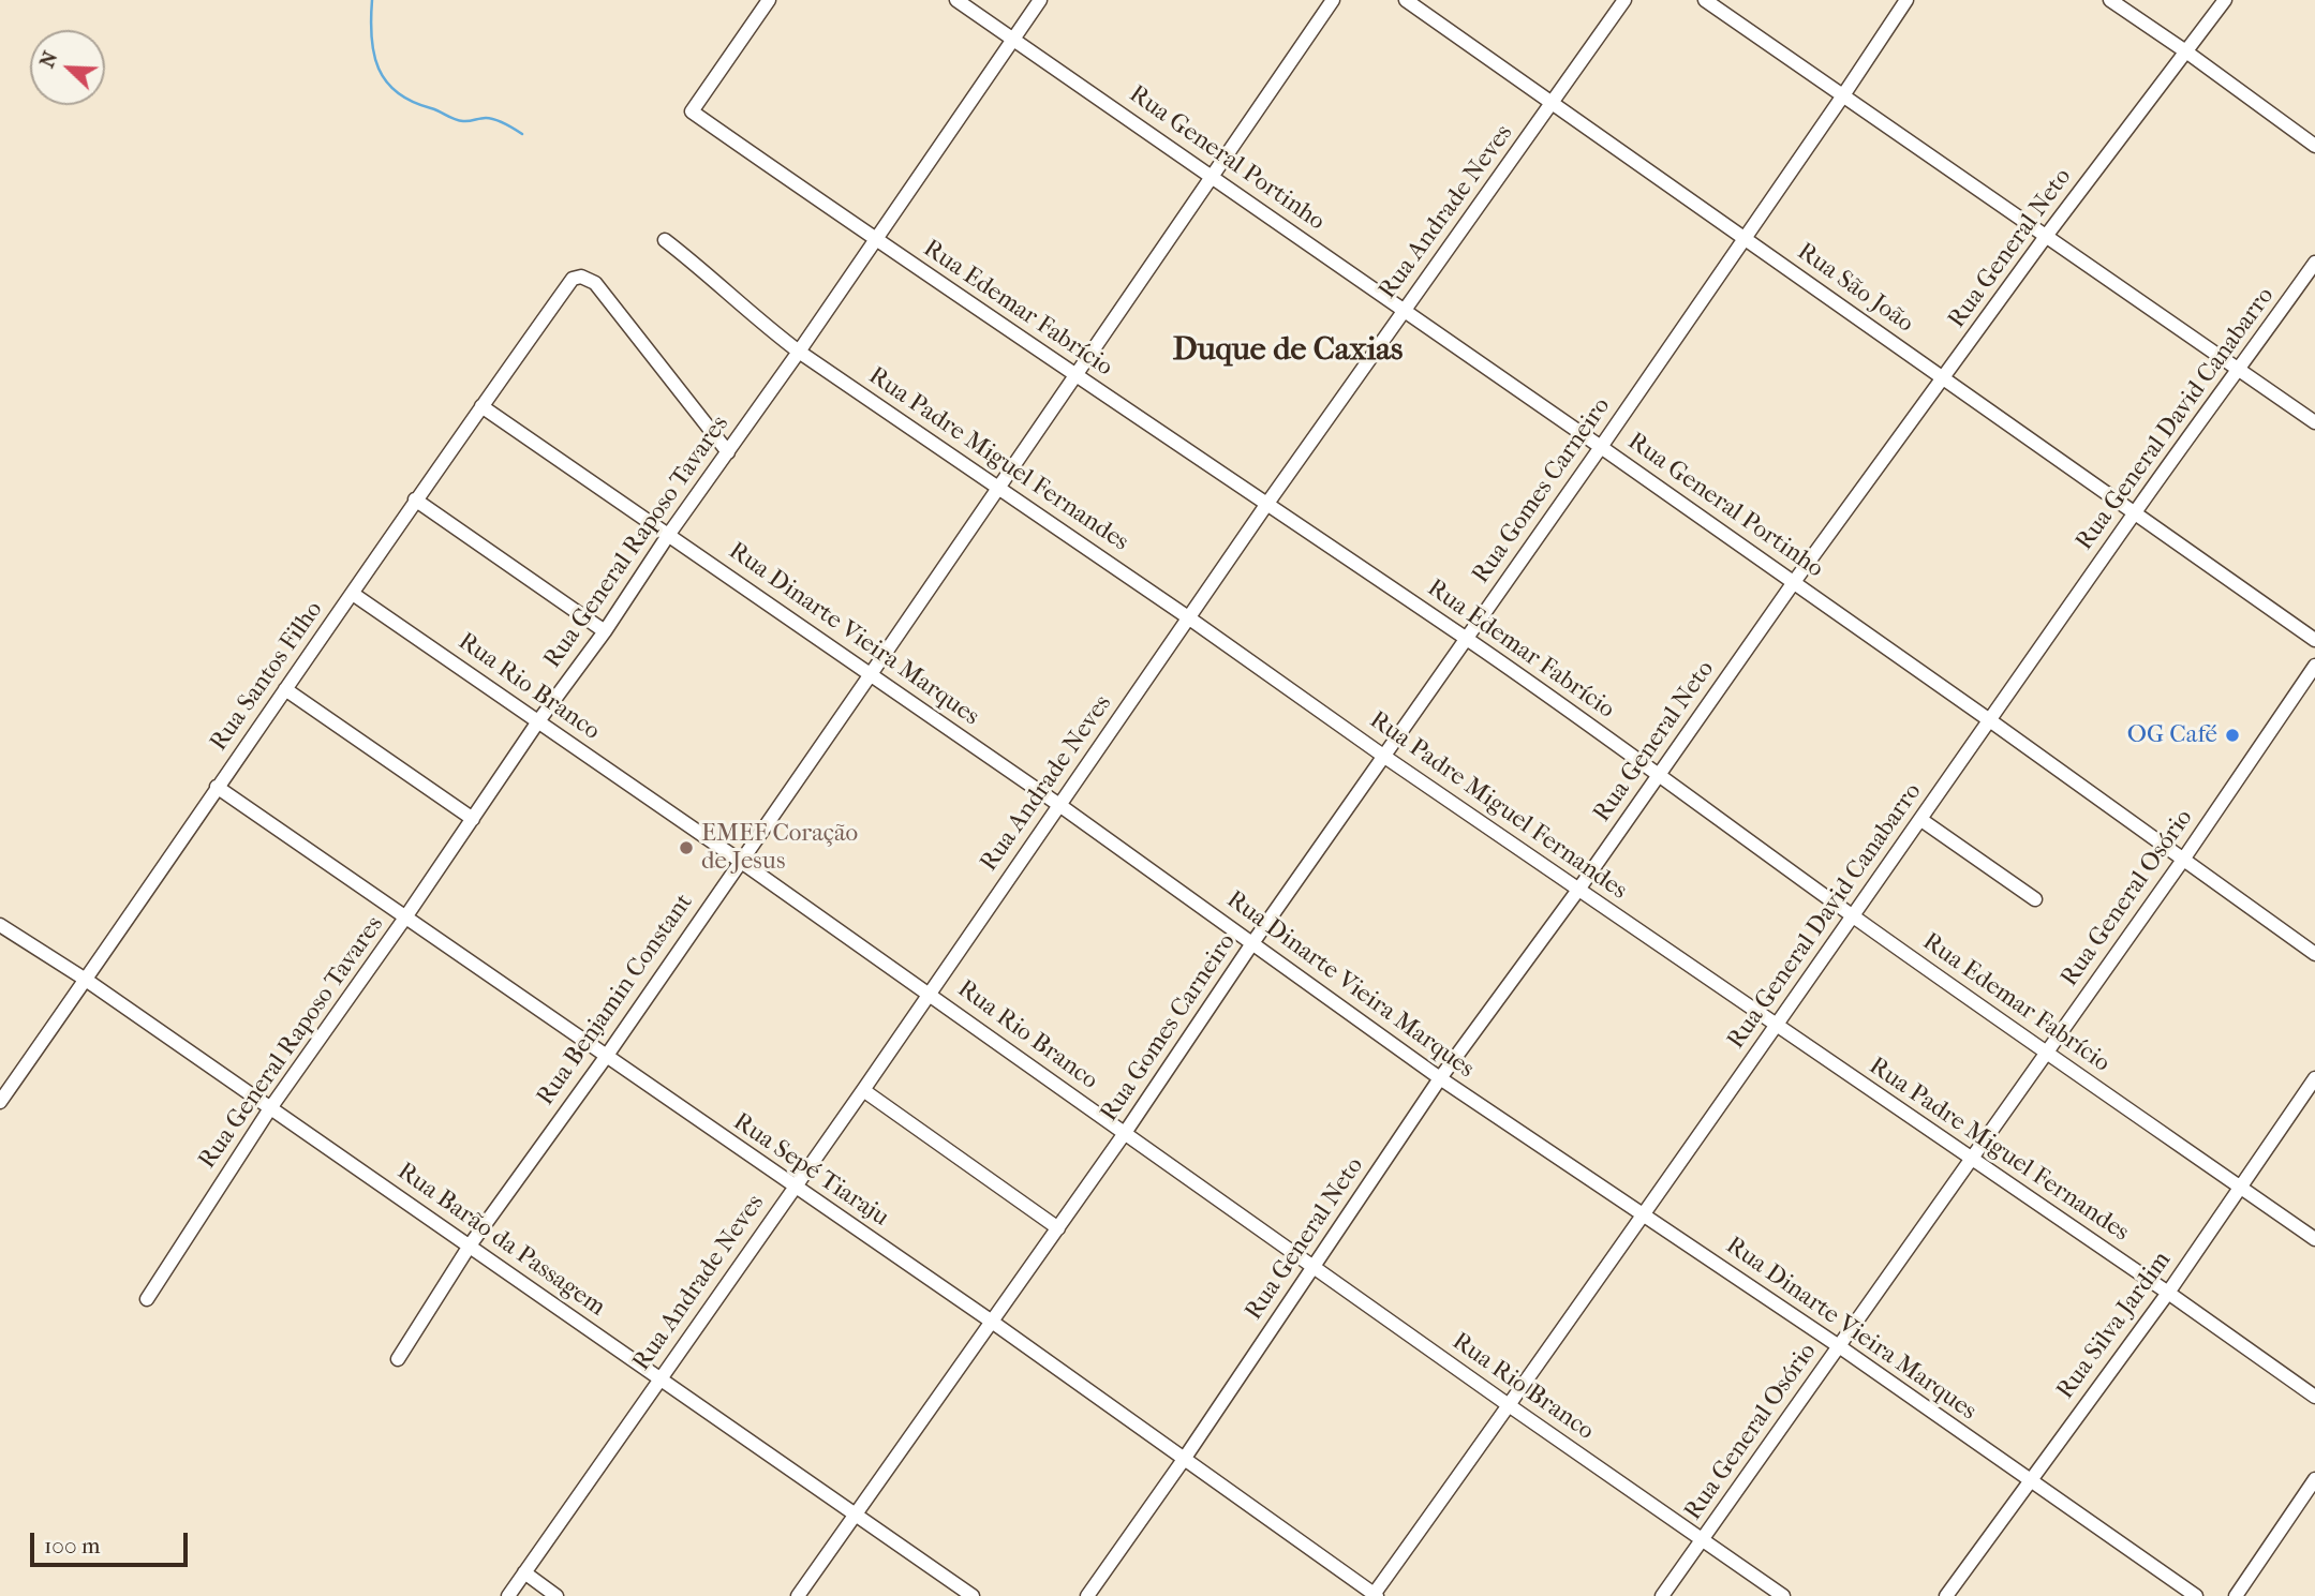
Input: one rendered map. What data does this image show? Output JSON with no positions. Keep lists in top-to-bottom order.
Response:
{
  "streets": {
    "street": [
      "Rua General Portinho",
      "Rua Andrade Neves",
      "Rua General Neto",
      "Rua São João",
      "Rua Edemar Fabrício",
      "Rua General David Canabarro",
      "Rua Padre Miguel Fernandes",
      "Rua Gomes Carneiro",
      "Rua General Raposo Tavares",
      "Rua Dinarte Vieira Marques",
      "Rua Santos Filho",
      "Rua Rio Branco",
      "Rua General Osório",
      "Rua Benjamin Constant",
      "Rua Sepé Tiaraju",
      "Rua Barão da Passagem",
      "Rua Silva Jardim"
    ]
  },
  "crossings": [
    ["Rua General Portinho", "Rua Andrade Neves"],
    ["Rua General Portinho", "Rua General Neto"],
    ["Rua General Portinho", "Rua General David Canabarro"],
    ["Rua General Portinho", "Rua Gomes Carneiro"],
    ["Rua General Portinho", "Rua General Raposo Tavares"],
    ["Rua General Portinho", "Rua General Osório"],
    ["Rua General Portinho", "Rua Benjamin Constant"],
    ["Rua Andrade Neves", "Rua São João"],
    ["Rua Andrade Neves", "Rua Edemar Fabrício"],
    ["Rua Andrade Neves", "Rua Padre Miguel Fernandes"],
    ["Rua Andrade Neves", "Rua Dinarte Vieira Marques"],
    ["Rua Andrade Neves", "Rua Rio Branco"],
    ["Rua Andrade Neves", "Rua Sepé Tiaraju"],
    ["Rua Andrade Neves", "Rua Barão da Passagem"],
    ["Rua General Neto", "Rua São João"],
    ["Rua General Neto", "Rua Edemar Fabrício"],
    ["Rua General Neto", "Rua Padre Miguel Fernandes"],
    ["Rua General Neto", "Rua Dinarte Vieira Marques"],
    ["Rua General Neto", "Rua Rio Branco"],
    ["Rua General Neto", "Rua Sepé Tiaraju"],
    ["Rua São João", "Rua General David Canabarro"],
    ["Rua São João", "Rua Gomes Carneiro"],
    ["Rua Edemar Fabrício", "Rua General David Canabarro"],
    ["Rua Edemar Fabrício", "Rua Gomes Carneiro"],
    ["Rua Edemar Fabrício", "Rua General Raposo Tavares"],
    ["Rua Edemar Fabrício", "Rua General Osório"],
    ["Rua Edemar Fabrício", "Rua Benjamin Constant"],
    ["Rua Edemar Fabrício", "Rua Silva Jardim"],
    ["Rua General David Canabarro", "Rua Padre Miguel Fernandes"],
    ["Rua General David Canabarro", "Rua Dinarte Vieira Marques"],
    ["Rua General David Canabarro", "Rua Rio Branco"],
    ["Rua General David Canabarro", "Rua Sepé Tiaraju"],
    ["Rua Padre Miguel Fernandes", "Rua Gomes Carneiro"],
    ["Rua Padre Miguel Fernandes", "Rua General Raposo Tavares"],
    ["Rua Padre Miguel Fernandes", "Rua General Osório"],
    ["Rua Padre Miguel Fernandes", "Rua Benjamin Constant"],
    ["Rua Padre Miguel Fernandes", "Rua Silva Jardim"],
    ["Rua Gomes Carneiro", "Rua Dinarte Vieira Marques"],
    ["Rua Gomes Carneiro", "Rua Rio Branco"],
    ["Rua Gomes Carneiro", "Rua Sepé Tiaraju"],
    ["Rua Gomes Carneiro", "Rua Barão da Passagem"],
    ["Rua General Raposo Tavares", "Rua Dinarte Vieira Marques"],
    ["Rua General Raposo Tavares", "Rua Santos Filho"],
    ["Rua General Raposo Tavares", "Rua Rio Branco"],
    ["Rua General Raposo Tavares", "Rua Sepé Tiaraju"],
    ["Rua General Raposo Tavares", "Rua Barão da Passagem"],
    ["Rua Dinarte Vieira Marques", "Rua Santos Filho"],
    ["Rua Dinarte Vieira Marques", "Rua General Osório"],
    ["Rua Dinarte Vieira Marques", "Rua Benjamin Constant"],
    ["Rua Dinarte Vieira Marques", "Rua Silva Jardim"],
    ["Rua Santos Filho", "Rua Rio Branco"],
    ["Rua Santos Filho", "Rua Sepé Tiaraju"],
    ["Rua Santos Filho", "Rua Barão da Passagem"],
    ["Rua Rio Branco", "Rua General Osório"],
    ["Rua Rio Branco", "Rua Benjamin Constant"],
    ["Rua Benjamin Constant", "Rua Sepé Tiaraju"],
    ["Rua Benjamin Constant", "Rua Barão da Passagem"]
  ],
  "districts": ["Duque de Caxias"],
  "places": ["OG Café", "EMEF Coração de Jesus"],
  "scale_bar": "100 m",
  "north": "top left"
}
